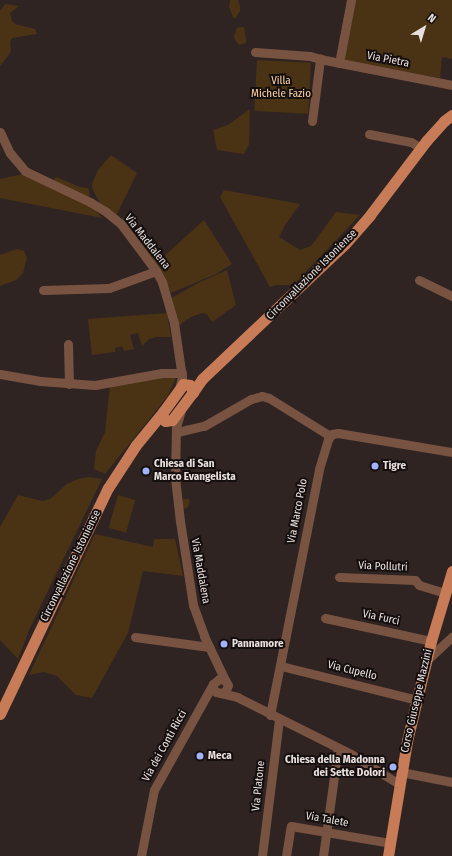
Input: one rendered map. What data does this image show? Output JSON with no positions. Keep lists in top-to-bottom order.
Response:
{
  "streets": {
    "main road": ["Circonvallazione Istoniense", "Corso Giuseppe Mazzini"],
    "street": [
      "Via Pietra",
      "Via Maddalena",
      "Via Marco Polo",
      "Via Pollutri",
      "Via Furci",
      "Via Cupello",
      "Via dei Conti Ricci",
      "Via Platone",
      "Via Talete"
    ]
  },
  "crossings": [
    ["Via Maddalena", "Circonvallazione Istoniense"],
    ["Via Maddalena", "Via dei Conti Ricci"],
    ["Via Marco Polo", "Via Cupello"],
    ["Via Pollutri", "Corso Giuseppe Mazzini"],
    ["Via Furci", "Corso Giuseppe Mazzini"],
    ["Via Cupello", "Corso Giuseppe Mazzini"],
    ["Corso Giuseppe Mazzini", "Via Talete"]
  ],
  "parks": ["Villa Michele Fazio"],
  "places": [
    "Tigre",
    "Chiesa di San Marco Evangelista",
    "Pannamore",
    "Meca",
    "Chiesa della Madonna dei Sette Dolori"
  ],
  "north": "top right"
}
